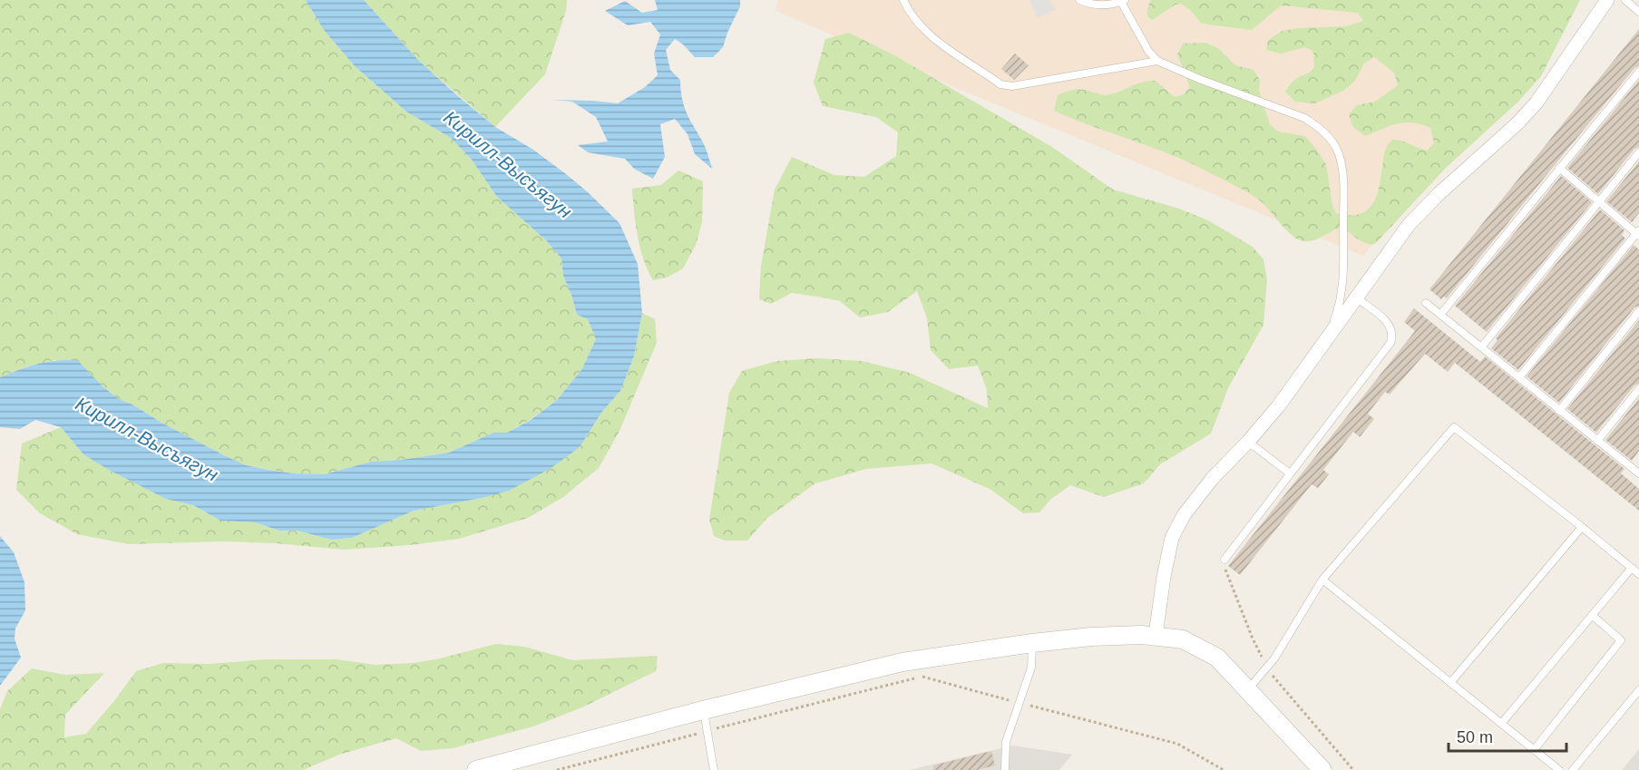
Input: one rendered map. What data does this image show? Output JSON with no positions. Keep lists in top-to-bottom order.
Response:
{
  "water": ["Кирилл-Высъягун"],
  "scale_bar": "50 m"
}
